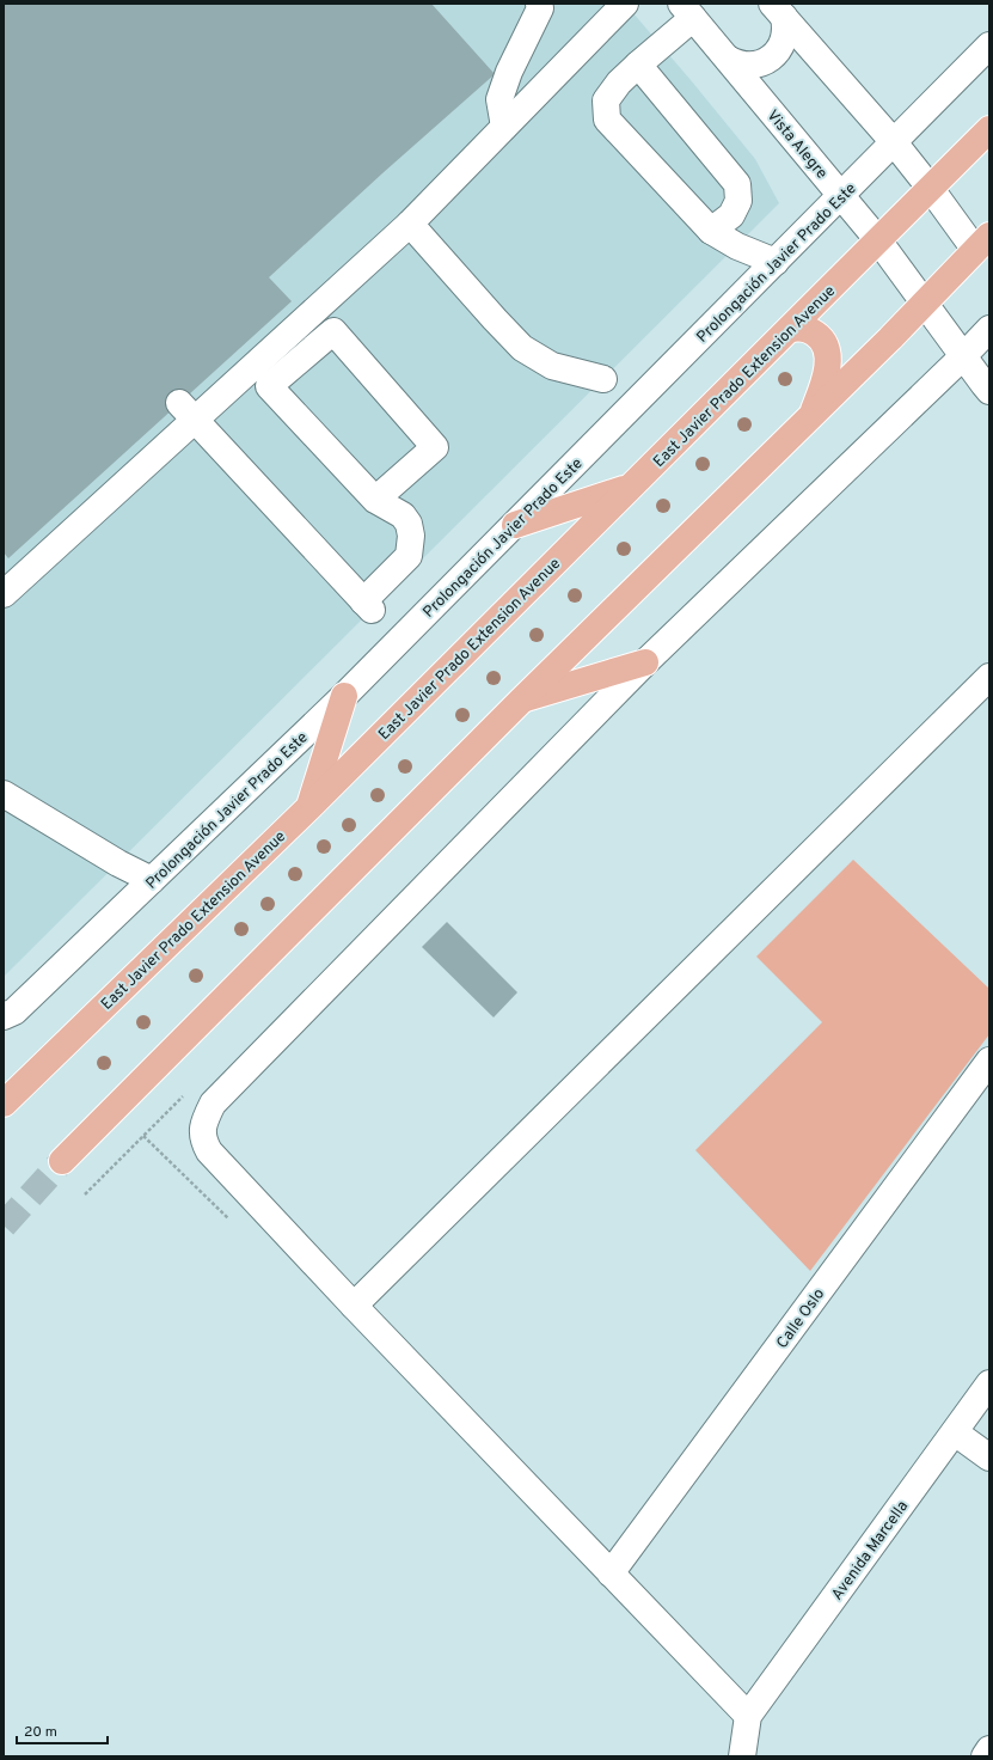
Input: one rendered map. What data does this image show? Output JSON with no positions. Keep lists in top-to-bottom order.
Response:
{
  "streets": {
    "main road": ["East Javier Prado Extension Avenue"],
    "street": [
      "Vista Alegre",
      "Prolongación Javier Prado Este",
      "Calle Oslo",
      "Avenida Marcella"
    ]
  },
  "crossings": [
    ["Vista Alegre", "Prolongación Javier Prado Este"],
    ["Vista Alegre", "East Javier Prado Extension Avenue"]
  ],
  "scale_bar": "20 m"
}
